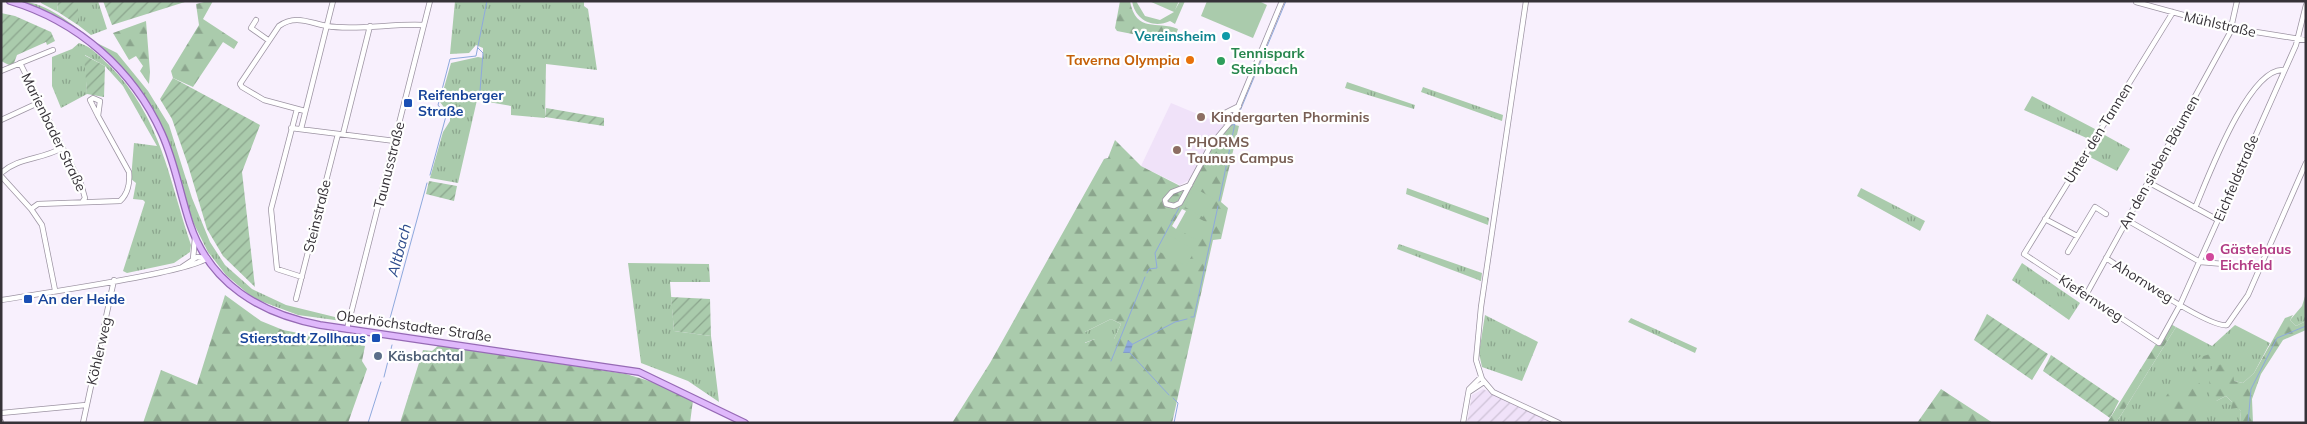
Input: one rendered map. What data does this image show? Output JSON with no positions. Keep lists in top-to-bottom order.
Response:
{
  "streets": {
    "main road": ["Oberhöchstadter Straße"],
    "street": [
      "Mühlstraße",
      "Marienbader Straße",
      "Unter den Tannen",
      "An den sieben Bäumen",
      "Taunusstraße",
      "Eichfeldstraße",
      "Steinstraße",
      "Ahornweg",
      "Kiefernweg",
      "Köhlerweg"
    ]
  },
  "crossings": [
    ["Mühlstraße", "Unter den Tannen"],
    ["Mühlstraße", "An den sieben Bäumen"],
    ["Mühlstraße", "Eichfeldstraße"],
    ["Unter den Tannen", "Kiefernweg"],
    ["An den sieben Bäumen", "Ahornweg"],
    ["An den sieben Bäumen", "Kiefernweg"],
    ["Taunusstraße", "Oberhöchstadter Straße"],
    ["Eichfeldstraße", "Ahornweg"],
    ["Eichfeldstraße", "Kiefernweg"]
  ],
  "water": ["Altbach"],
  "places": {
    "other": [
      "Vereinsheim",
      "Taverna Olympia",
      "Tennispark Steinbach",
      "Kindergarten Phorminis",
      "PHORMS Taunus Campus",
      "Gästehaus Eichfeld",
      "Käsbachtal"
    ],
    "transit": ["Reifenberger Straße", "An der Heide", "Stierstadt Zollhaus"]
  }
}
